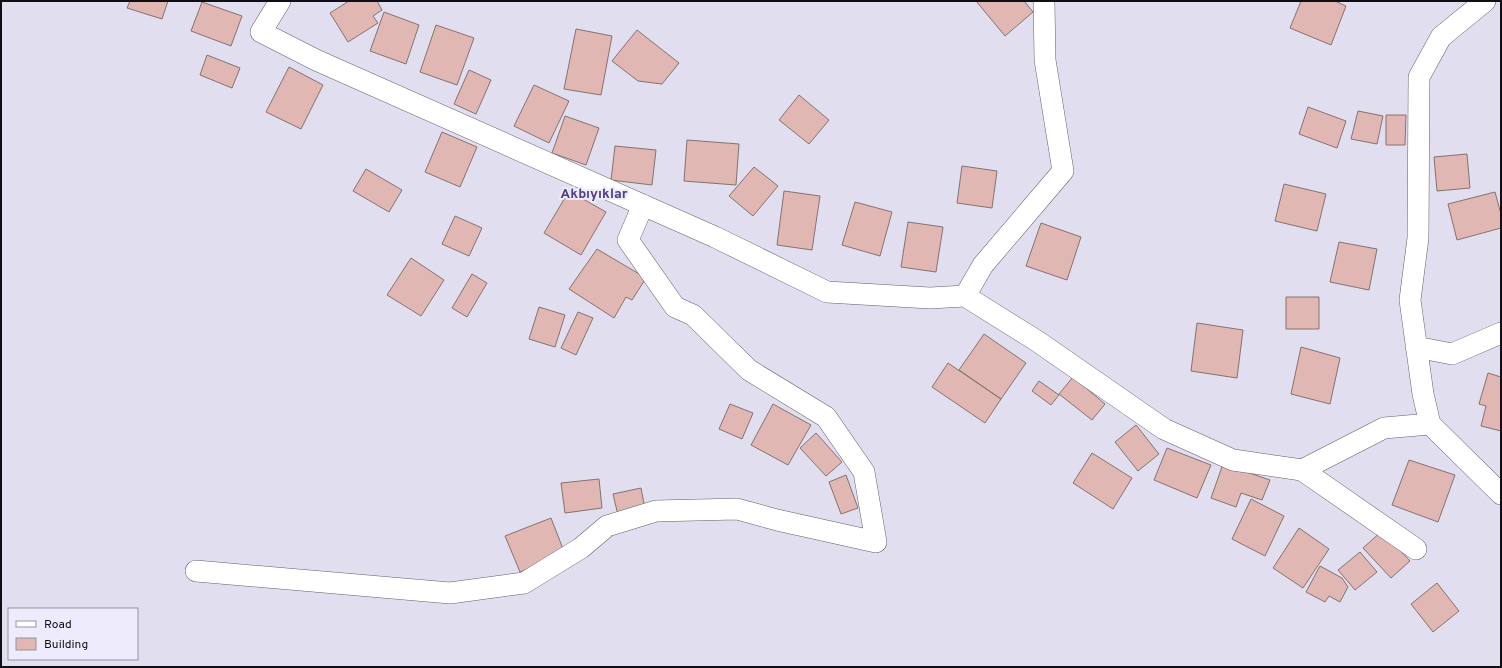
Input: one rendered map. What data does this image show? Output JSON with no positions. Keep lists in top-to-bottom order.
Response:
{
  "districts": ["Akbıyıklar"],
  "legend": ["Road", "Building"]
}
